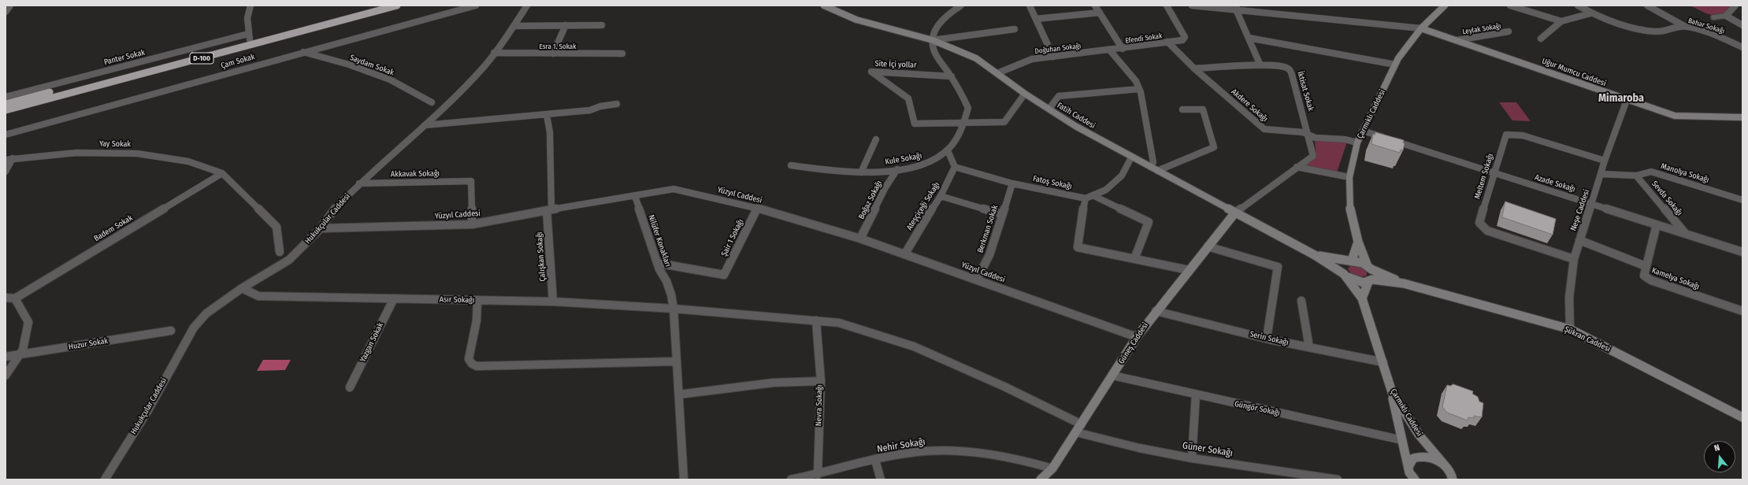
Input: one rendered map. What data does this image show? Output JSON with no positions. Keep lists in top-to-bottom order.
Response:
{
  "streets": {
    "highway": ["D-100"],
    "main road": [
      "Uğur Mumcu Caddesi",
      "Çarmıklı Caddesi",
      "Fatih Caddesi",
      "Şükran Caddesi",
      "Güneş Caddesi"
    ],
    "street": [
      "Bahar Sokağı",
      "Leylak Sokağı",
      "Efendi Sokak",
      "Esra 1. Sokak",
      "Doğuhan Sokağı",
      "Panter Sokak",
      "Çam Sokak",
      "Site İçi yollar",
      "Saydam Sokak",
      "İktisat Sokak",
      "Akdere Sokağı",
      "Yay Sokak",
      "Kule Sokağı",
      "Manolya Sokağı",
      "Akkavak Sokağı",
      "Meltem Sokağı",
      "Fatoş Sokağı",
      "Azade Sokağı",
      "Yüzyıl Caddesi",
      "Sevda Sokağı",
      "Boğaz Sokağı",
      "Ateşçiçeği Sokağı",
      "Neşe Caddesi",
      "Hukukçular Caddesi",
      "Badem Sokak",
      "Berkman Sokak",
      "Şair 1 Sokağı",
      "Nilüfer Konakları",
      "Çalışkan Sokağı",
      "Kamelya Sokağı",
      "Asır Sokağı",
      "Serin Sokağı",
      "Yazgan Sokak",
      "Huzur Sokak",
      "Nevra Sokağı",
      "Güngör Sokağı",
      "Nehir Sokağı",
      "Güner Sokağı"
    ]
  },
  "crossings": [
    ["Leylak Sokağı", "Uğur Mumcu Caddesi"],
    ["Efendi Sokak", "Doğuhan Sokağı"],
    ["Efendi Sokak", "Akdere Sokağı"],
    ["Esra 1. Sokak", "Hukukçular Caddesi"],
    ["Doğuhan Sokağı", "Fatih Caddesi"],
    ["Panter Sokak", "D-100"],
    ["Çam Sokak", "Saydam Sokak"],
    ["Site İçi yollar", "Kule Sokağı"],
    ["Uğur Mumcu Caddesi", "Çarmıklı Caddesi"],
    ["Uğur Mumcu Caddesi", "Neşe Caddesi"],
    ["İktisat Sokak", "Akdere Sokağı"],
    ["İktisat Sokak", "Fatih Caddesi"],
    ["İktisat Sokak", "Güneş Caddesi"],
    ["Akdere Sokağı", "Çarmıklı Caddesi"],
    ["Çarmıklı Caddesi", "Azade Sokağı"],
    ["Çarmıklı Caddesi", "Serin Sokağı"],
    ["Fatih Caddesi", "Kule Sokağı"],
    ["Fatih Caddesi", "Güneş Caddesi"],
    ["Yay Sokak", "Badem Sokak"],
    ["Kule Sokağı", "Boğaz Sokağı"],
    ["Manolya Sokağı", "Sevda Sokağı"],
    ["Manolya Sokağı", "Neşe Caddesi"],
    ["Akkavak Sokağı", "Yüzyıl Caddesi"],
    ["Akkavak Sokağı", "Hukukçular Caddesi"],
    ["Meltem Sokağı", "Azade Sokağı"],
    ["Meltem Sokağı", "Neşe Caddesi"],
    ["Fatoş Sokağı", "Ateşçiçeği Sokağı"],
    ["Fatoş Sokağı", "Berkman Sokak"],
    ["Azade Sokağı", "Sevda Sokağı"],
    ["Azade Sokağı", "Neşe Caddesi"],
    ["Yüzyıl Caddesi", "Boğaz Sokağı"],
    ["Yüzyıl Caddesi", "Ateşçiçeği Sokağı"],
    ["Yüzyıl Caddesi", "Hukukçular Caddesi"],
    ["Yüzyıl Caddesi", "Berkman Sokak"],
    ["Yüzyıl Caddesi", "Şair 1 Sokağı"],
    ["Yüzyıl Caddesi", "Nilüfer Konakları"],
    ["Yüzyıl Caddesi", "Çalışkan Sokağı"],
    ["Yüzyıl Caddesi", "Güneş Caddesi"],
    ["Neşe Caddesi", "Kamelya Sokağı"],
    ["Neşe Caddesi", "Şükran Caddesi"],
    ["Hukukçular Caddesi", "Asır Sokağı"],
    ["Şair 1 Sokağı", "Nilüfer Konakları"],
    ["Nilüfer Konakları", "Asır Sokağı"],
    ["Nilüfer Konakları", "Nevra Sokağı"],
    ["Çalışkan Sokağı", "Asır Sokağı"],
    ["Asır Sokağı", "Yazgan Sokak"],
    ["Asır Sokağı", "Güneş Caddesi"],
    ["Serin Sokağı", "Güneş Caddesi"],
    ["Güneş Caddesi", "Güngör Sokağı"],
    ["Güneş Caddesi", "Nehir Sokağı"],
    ["Güneş Caddesi", "Güner Sokağı"],
    ["Nevra Sokağı", "Nehir Sokağı"]
  ],
  "districts": ["Mimaroba"],
  "north": "top"
}
